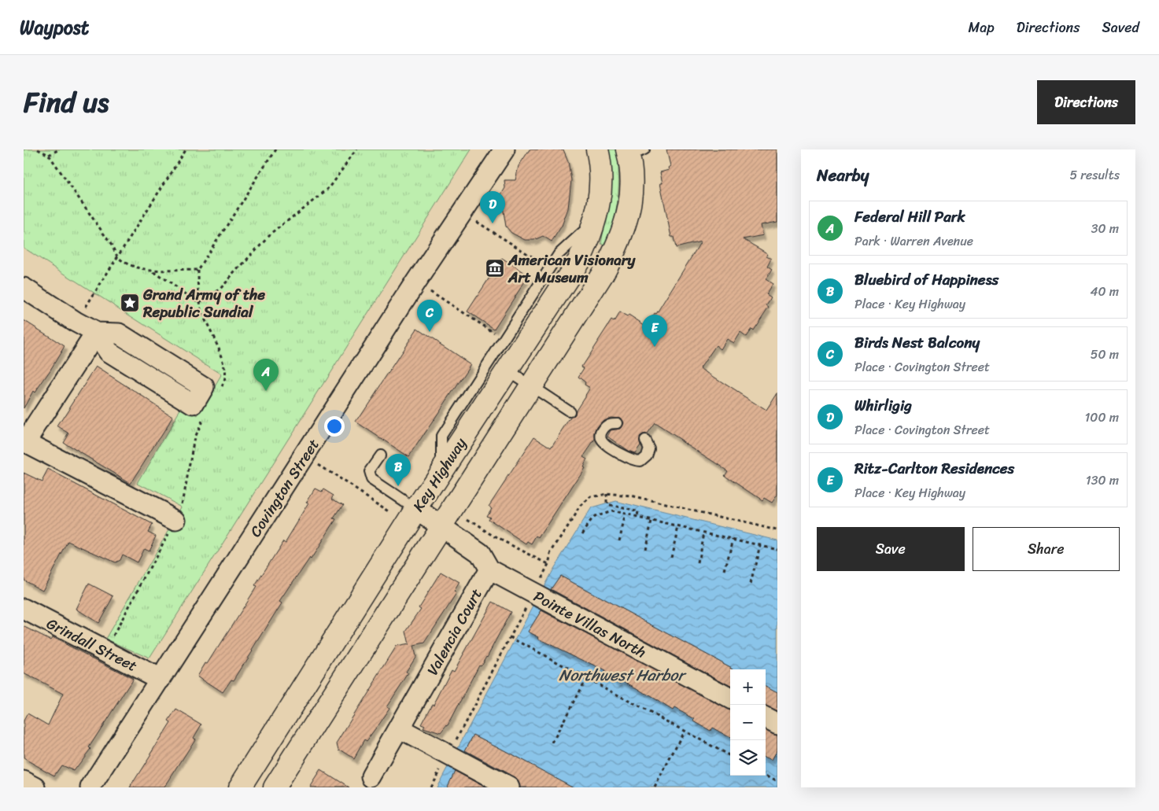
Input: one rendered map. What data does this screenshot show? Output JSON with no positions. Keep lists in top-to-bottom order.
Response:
{
  "streets": {
    "main road": ["Key Highway"],
    "street": [
      "Covington Street",
      "Pointe Villas North",
      "Valencia Court",
      "Grindall Street"
    ]
  },
  "crossings": [
    ["Covington Street", "Grindall Street"],
    ["Pointe Villas North", "Valencia Court"]
  ],
  "water": ["Northwest Harbor"],
  "places": {
    "museum": ["American Visionary Art Museum"],
    "place": ["Grand Army of the Republic Sundial"]
  },
  "page": {
    "header": "Waypost",
    "nav": ["Map", "Directions", "Saved"],
    "title": "Find us",
    "buttons": [
      "Directions",
      ["Save", "Share"]
    ],
    "heading": ["Nearby", "5 results"],
    "pins": [
      "D",
      "C",
      "E",
      "A",
      "B"
    ],
    "list": [
      {
        "mark": "A",
        "name": "Federal Hill Park",
        "note": "Park · Warren Avenue",
        "value": "30 m"
      },
      {
        "mark": "B",
        "name": "Bluebird of Happiness",
        "note": "Place · Key Highway",
        "value": "40 m"
      },
      {
        "mark": "C",
        "name": "Birds Nest Balcony",
        "note": "Place · Covington Street",
        "value": "50 m"
      },
      {
        "mark": "D",
        "name": "Whirligig",
        "note": "Place · Covington Street",
        "value": "100 m"
      },
      {
        "mark": "E",
        "name": "Ritz-Carlton Residences",
        "note": "Place · Key Highway",
        "value": "130 m"
      }
    ],
    "map_buttons": ["+", "−"]
  }
}
